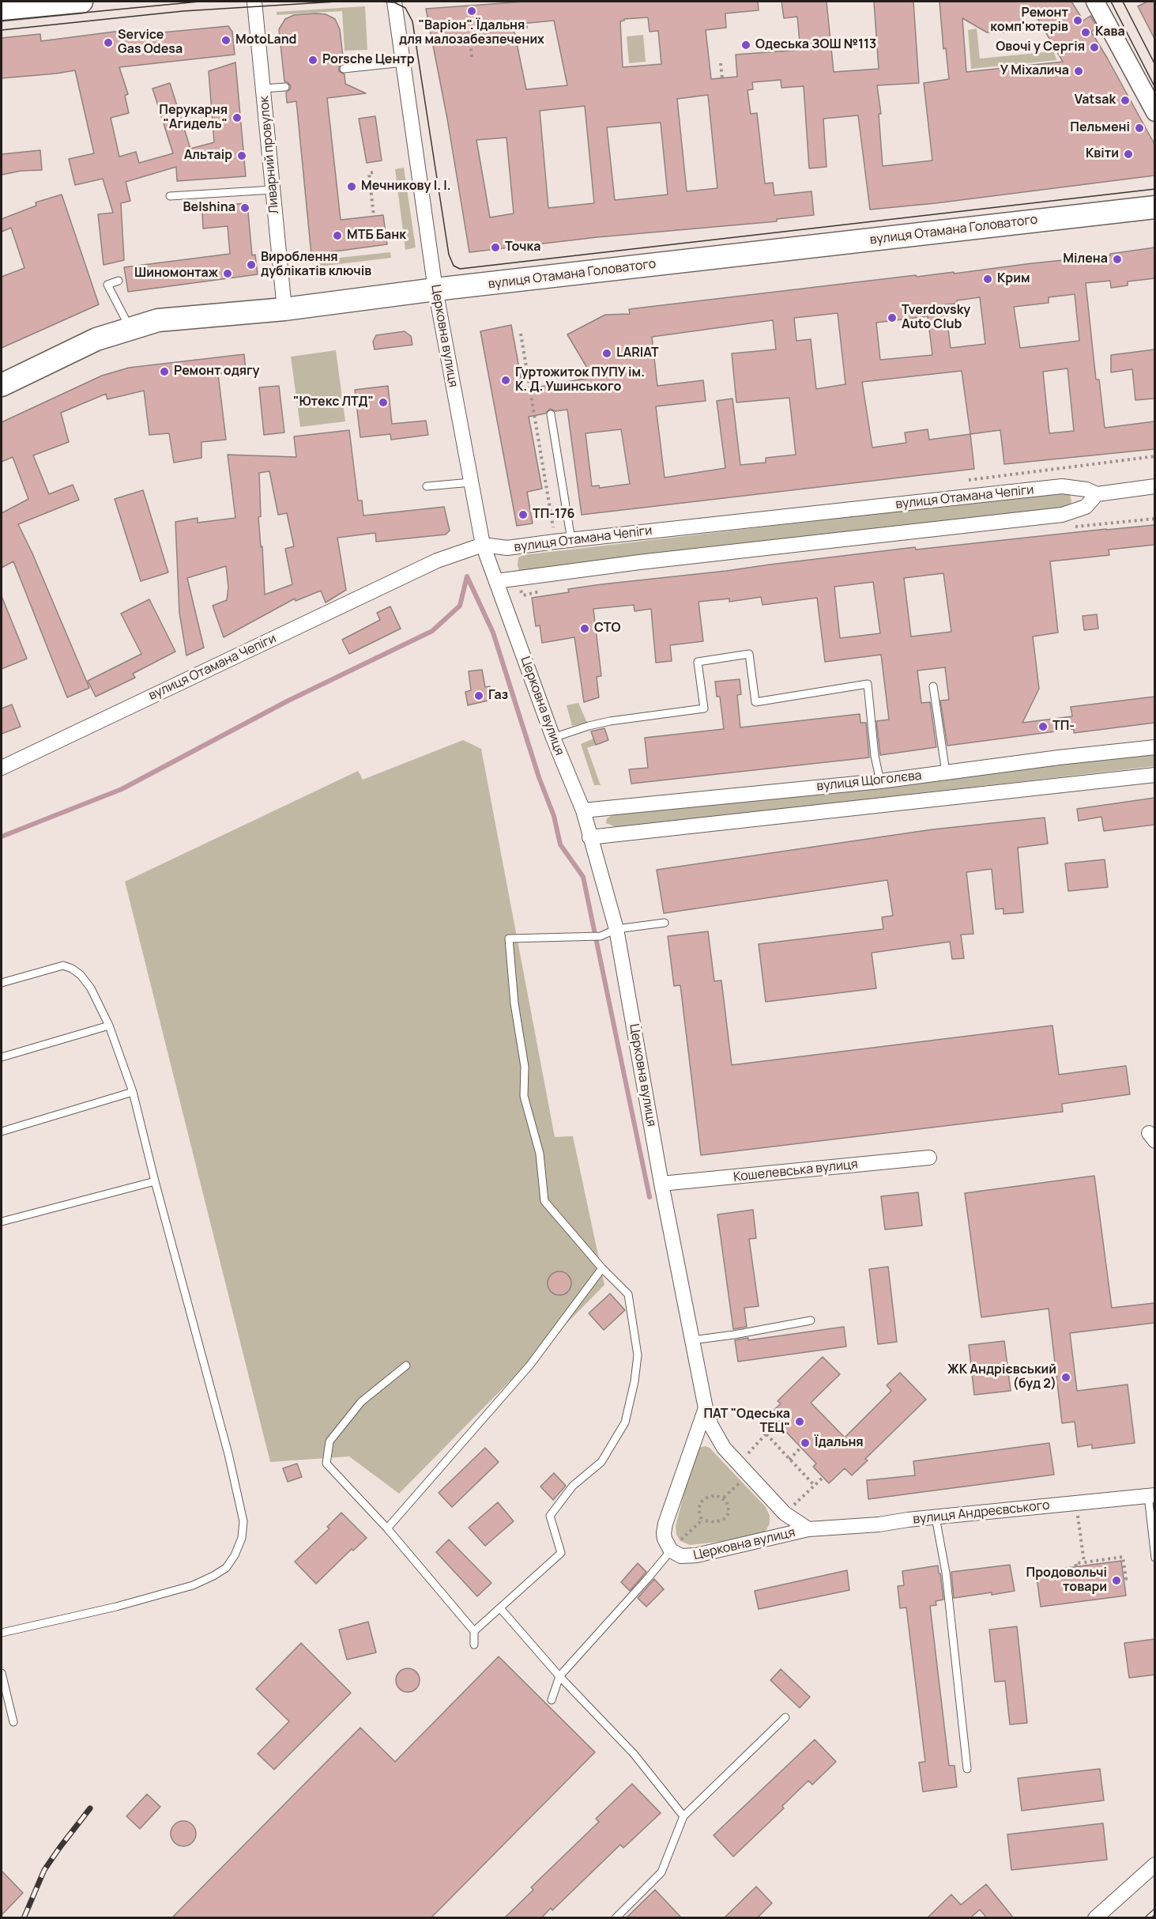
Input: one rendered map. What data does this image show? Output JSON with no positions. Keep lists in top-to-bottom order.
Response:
{
  "streets": {
    "main road": ["вулиця Отамана Головатого"],
    "street": [
      "Ливарний провулок",
      "Церковна вулиця",
      "вулиця Отамана Чепіги",
      "вулиця Щоголєва",
      "Кошелевська вулиця",
      "вулиця Андреєвського"
    ]
  },
  "crossings": [
    ["Ливарний провулок", "вулиця Отамана Головатого"],
    ["вулиця Отамана Головатого", "Церковна вулиця"],
    ["Церковна вулиця", "вулиця Отамана Чепіги"],
    ["Церковна вулиця", "вулиця Щоголєва"],
    ["Церковна вулиця", "Кошелевська вулиця"],
    ["Церковна вулиця", "вулиця Андреєвського"]
  ],
  "places": [
    "\"Варіон\". Їдальня для малозабезпечених",
    "Ремонт комп'ютерів",
    "Кава",
    "MotoLand",
    "Service Gas Odesa",
    "Одеська ЗОШ №113",
    "Овочі у Сергія",
    "Porsche Центр",
    "У Міхалича",
    "Vatsak",
    "Перукарня \"Агидель\"",
    "Пельмені",
    "Квіти",
    "Альтаір",
    "Мечникову І. І.",
    "Belshina",
    "МТБ Банк",
    "Точка",
    "Мілена",
    "Вироблення дублікатів ключів",
    "Шиномонтаж",
    "Крим",
    "Tverdovsky Auto Club",
    "LARIAT",
    "Ремонт одягу",
    "Гуртожиток ПУПУ ім. К. Д. Ушинського",
    "\"Ютекс ЛТД\"",
    "ТП-176",
    "СТО",
    "Газ",
    "ТП-",
    "ЖК Андрієвський (буд 2)",
    "ПАТ \"Одеська ТЕЦ\"",
    "Їдальня",
    "Продовольчі товари"
  ]
}
